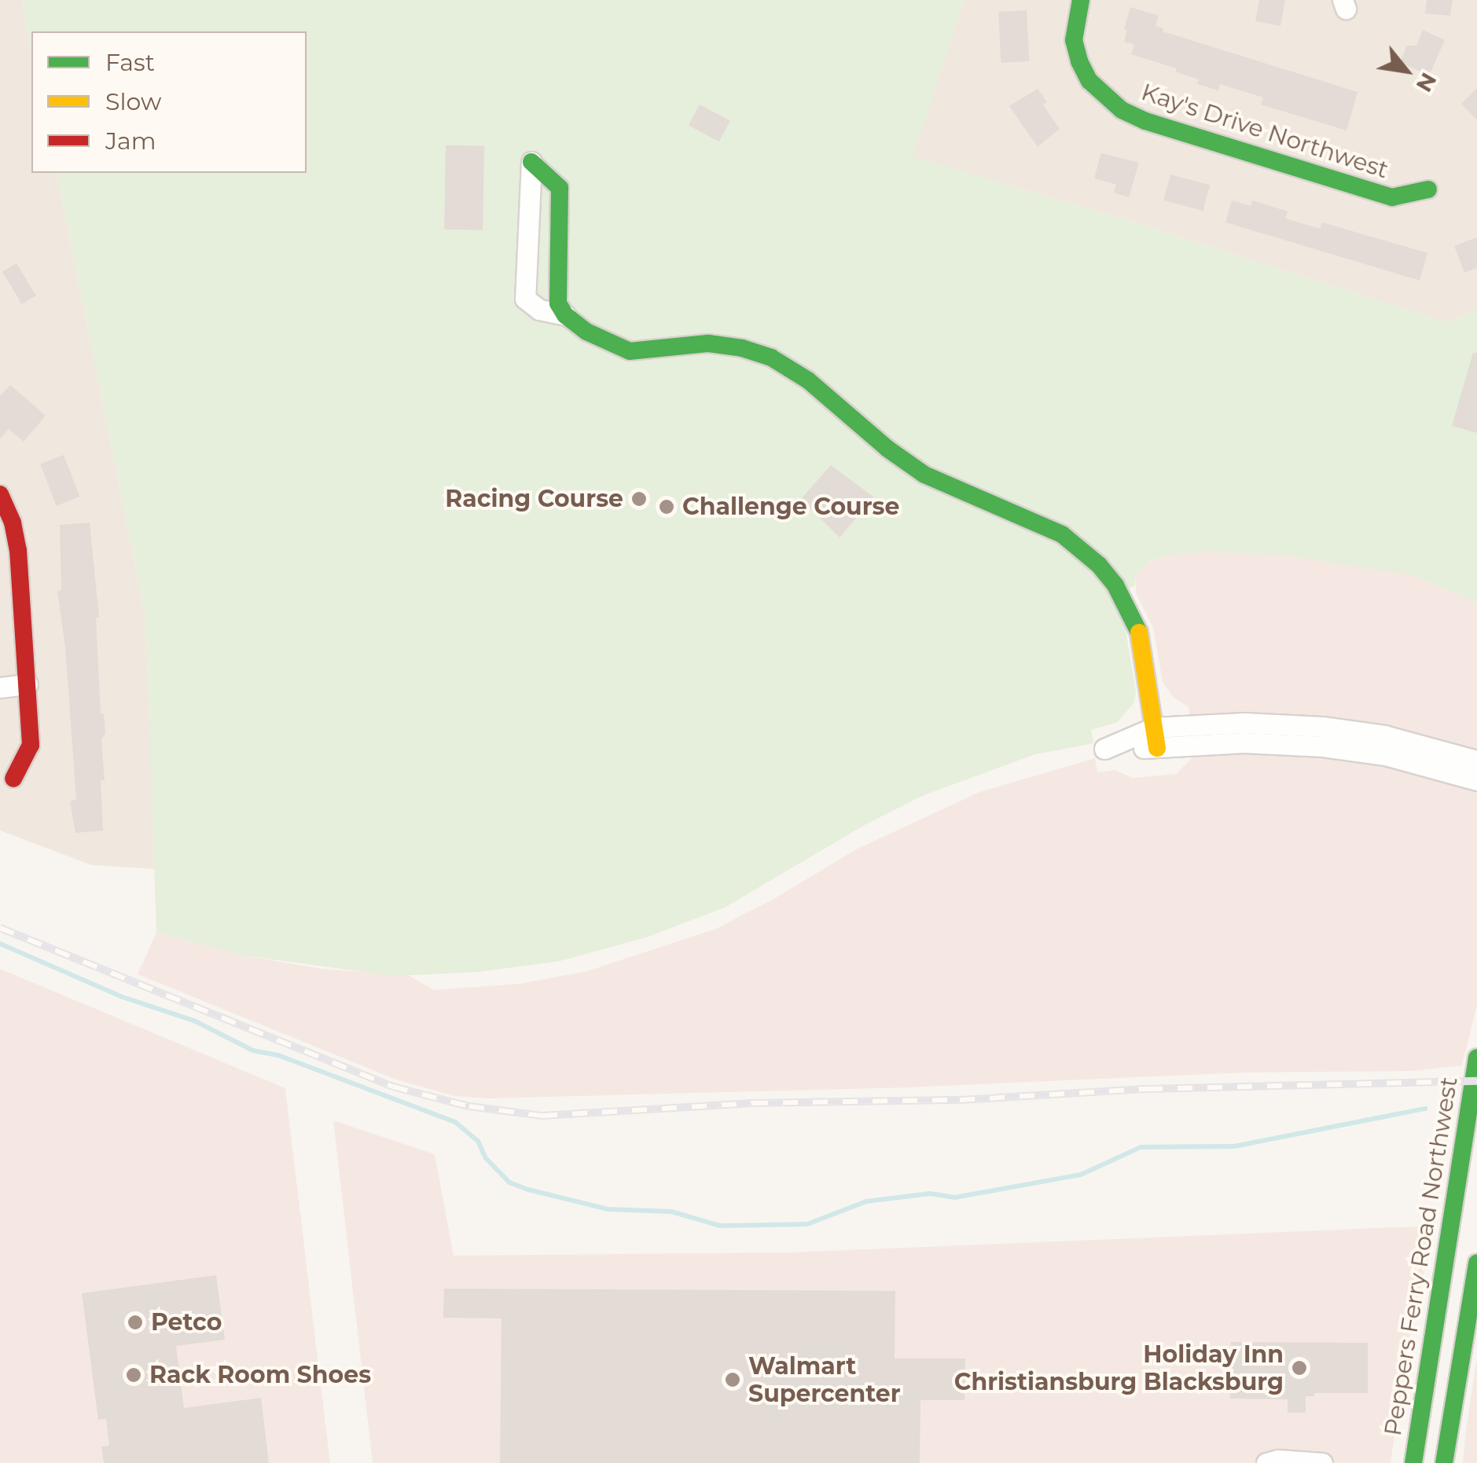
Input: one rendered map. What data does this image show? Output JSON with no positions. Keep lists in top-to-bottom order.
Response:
{
  "streets": {
    "street": ["Kay's Drive Northwest", "Peppers Ferry Road Northwest"]
  },
  "places": [
    "Racing Course",
    "Challenge Course",
    "Petco",
    "Holiday Inn Christiansburg Blacksburg",
    "Rack Room Shoes",
    "Walmart Supercenter"
  ],
  "legend": ["Fast", "Slow", "Jam"],
  "north": "bottom right"
}
